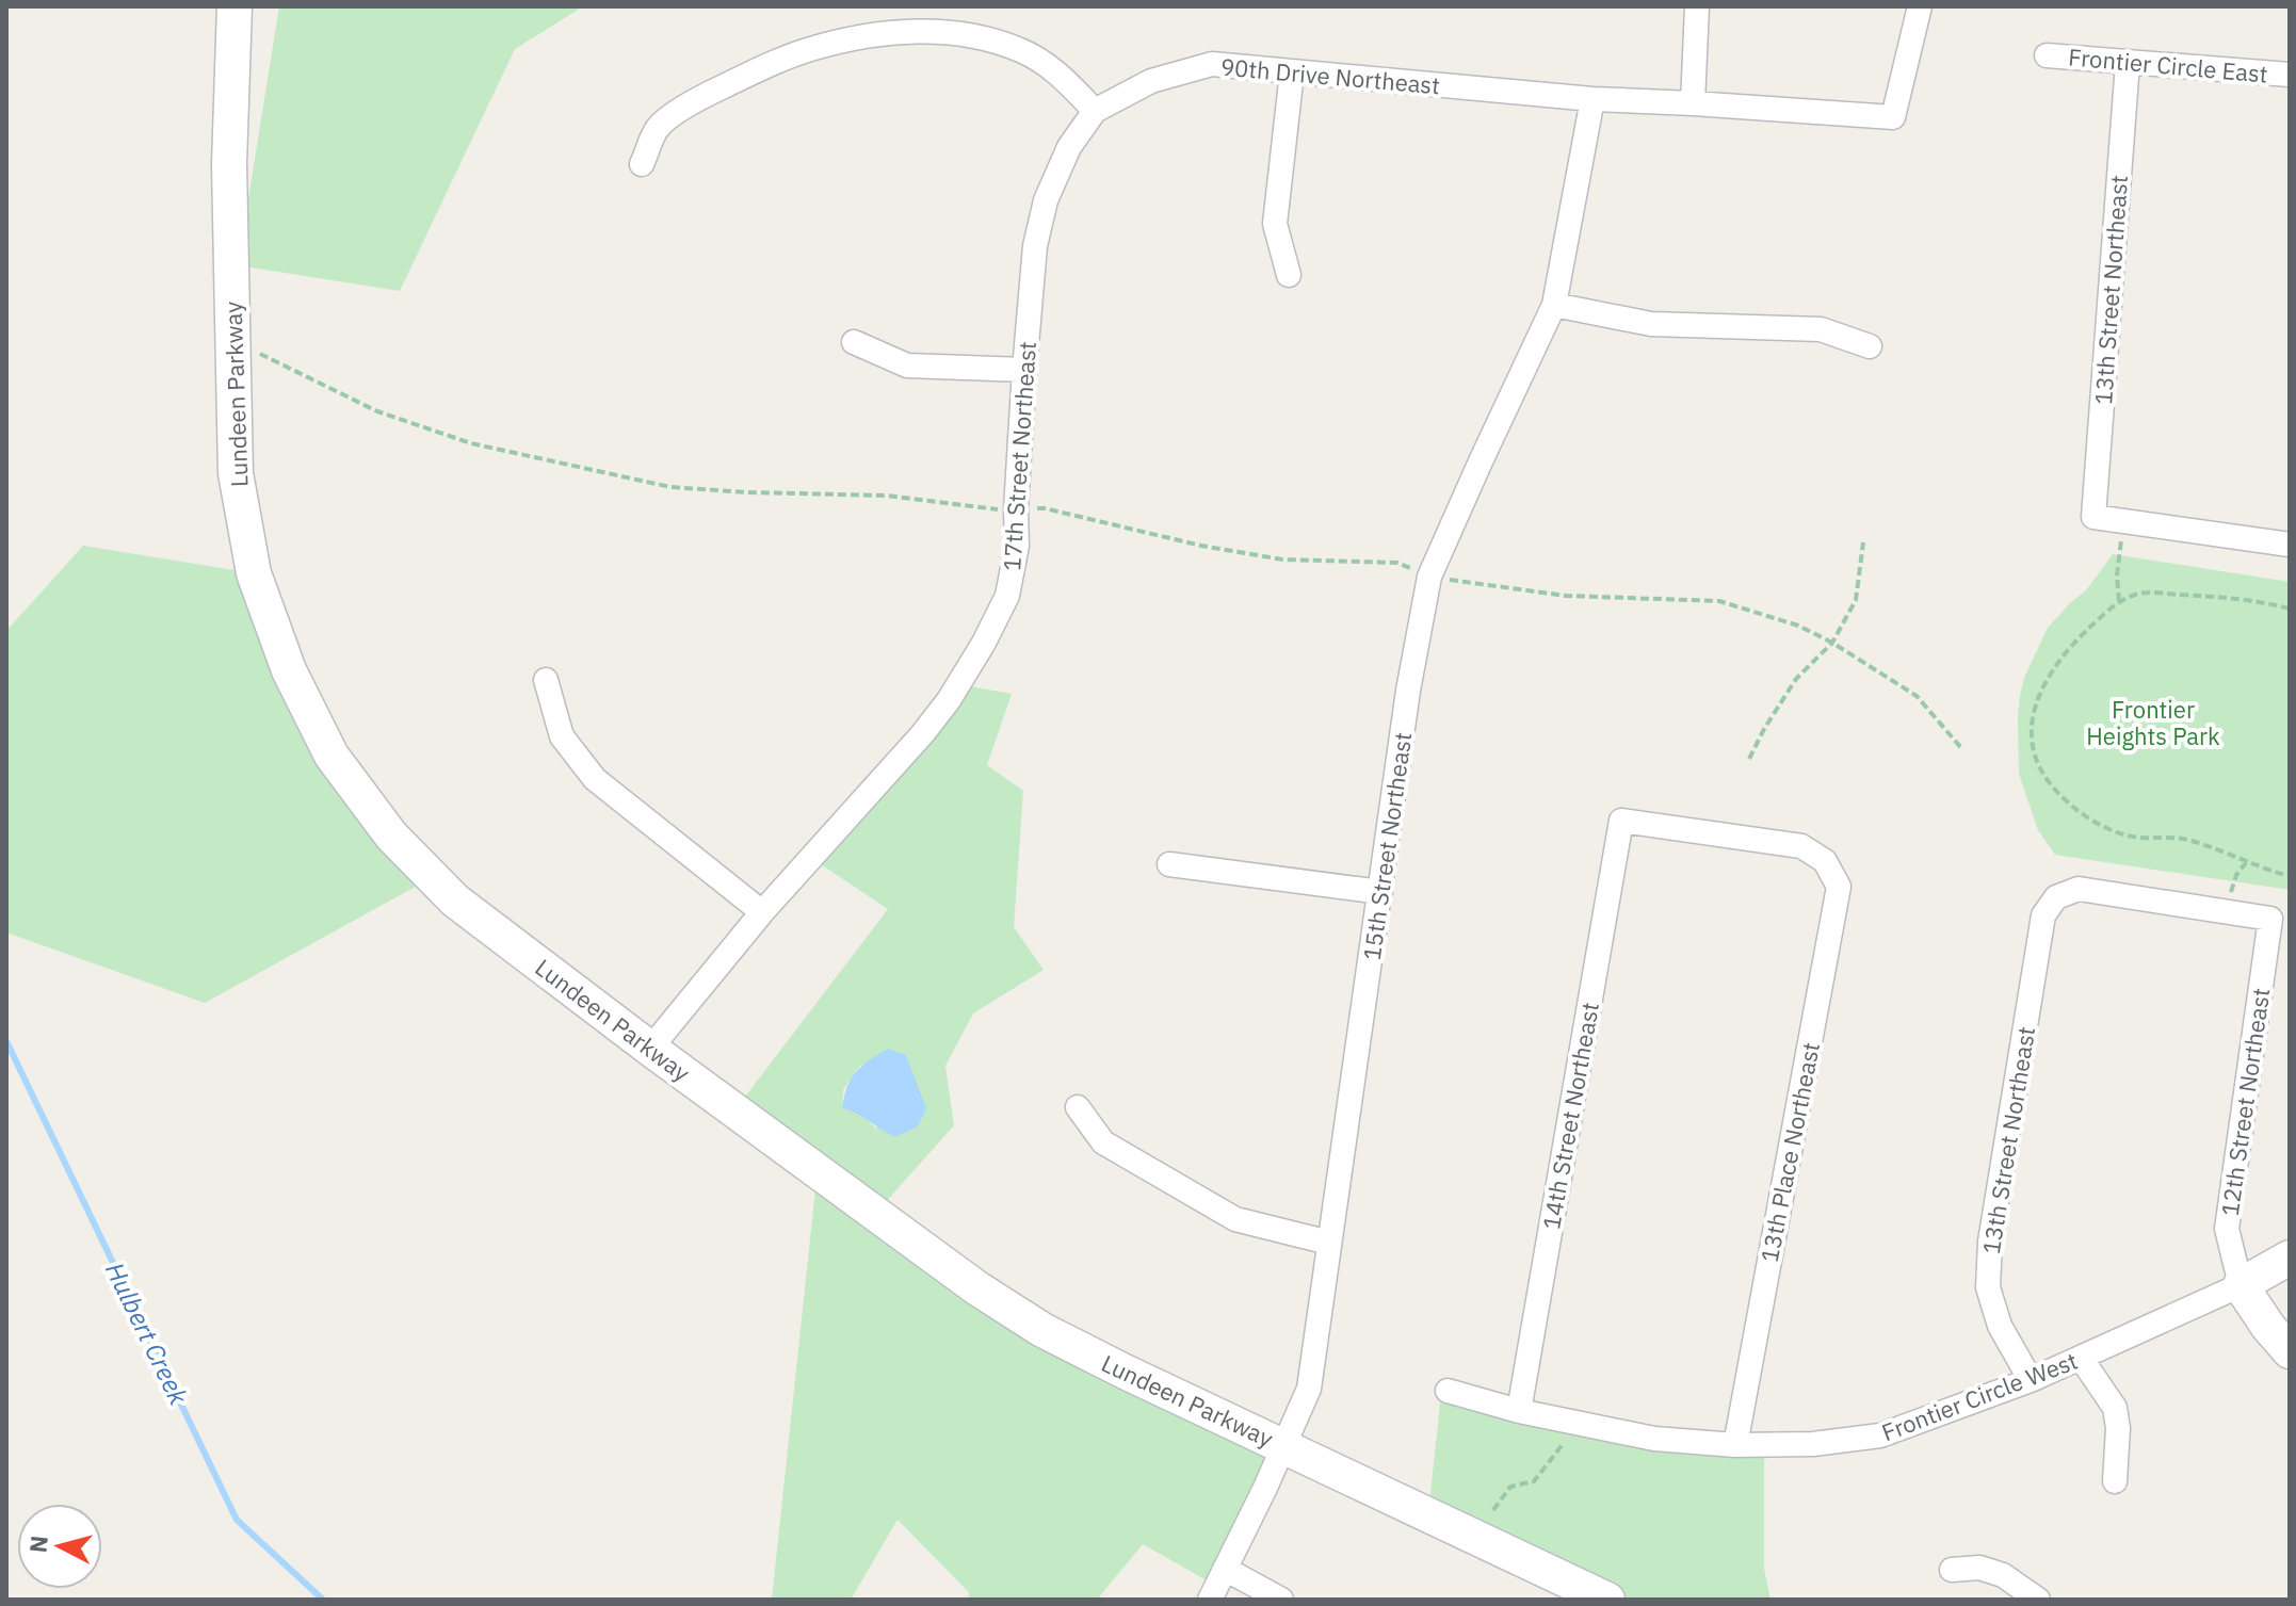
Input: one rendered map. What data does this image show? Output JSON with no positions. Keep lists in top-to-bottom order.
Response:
{
  "streets": {
    "main road": ["Lundeen Parkway", "Frontier Circle West"],
    "street": [
      "Frontier Circle East",
      "90th Drive Northeast",
      "13th Street Northeast",
      "17th Street Northeast",
      "15th Street Northeast",
      "12th Street Northeast",
      "14th Street Northeast",
      "13th Place Northeast"
    ]
  },
  "crossings": [
    ["Frontier Circle East", "13th Street Northeast"],
    ["90th Drive Northeast", "17th Street Northeast"],
    ["90th Drive Northeast", "15th Street Northeast"],
    ["13th Street Northeast", "12th Street Northeast"],
    ["13th Street Northeast", "Frontier Circle West"],
    ["Lundeen Parkway", "17th Street Northeast"],
    ["Lundeen Parkway", "15th Street Northeast"],
    ["12th Street Northeast", "Frontier Circle West"],
    ["14th Street Northeast", "13th Place Northeast"],
    ["14th Street Northeast", "Frontier Circle West"],
    ["13th Place Northeast", "Frontier Circle West"]
  ],
  "water": ["Hulbert Creek"],
  "parks": ["Frontier Heights Park"],
  "north": "left"
}
